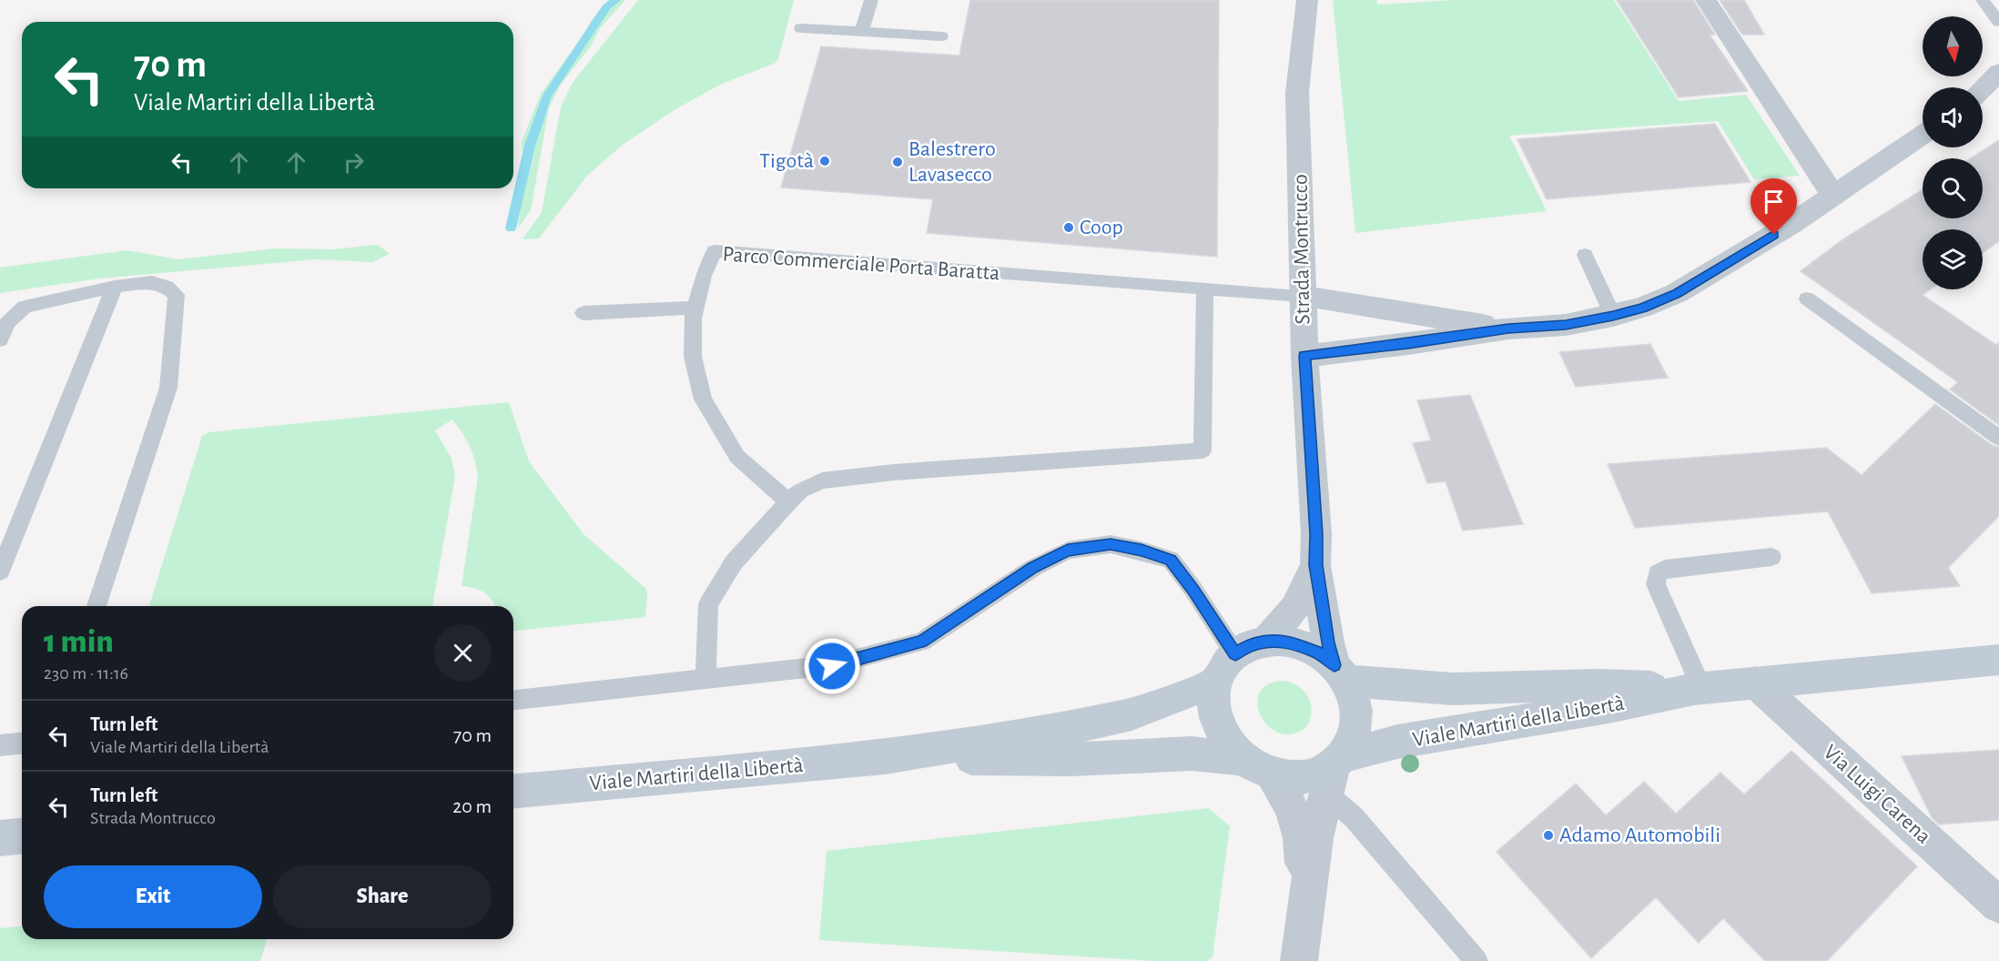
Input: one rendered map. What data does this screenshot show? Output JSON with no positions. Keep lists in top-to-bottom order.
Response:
{
  "streets": {
    "main road": ["Viale Martiri della Libertà"],
    "street": ["Strada Montrucco", "Via Luigi Carena"],
    "lane": ["Parco Commerciale Porta Baratta"]
  },
  "crossings": [
    ["Strada Montrucco", "Parco Commerciale Porta Baratta"],
    ["Strada Montrucco", "Viale Martiri della Libertà"],
    ["Viale Martiri della Libertà", "Via Luigi Carena"]
  ],
  "places": [
    "Tigotà",
    "Balestrero Lavasecco",
    "Coop",
    "Adamo Automobili"
  ],
  "north": "bottom",
  "page": {
    "turn": ["70 m", "Viale Martiri della Libertà"],
    "heading": ["1 min", "230 m · 11:16"],
    "list": [
      {
        "name": "Turn left",
        "note": "Viale Martiri della Libertà",
        "value": "70 m"
      },
      {
        "name": "Turn left",
        "note": "Strada Montrucco",
        "value": "20 m"
      }
    ],
    "buttons": ["Exit", "Share"]
  }
}
